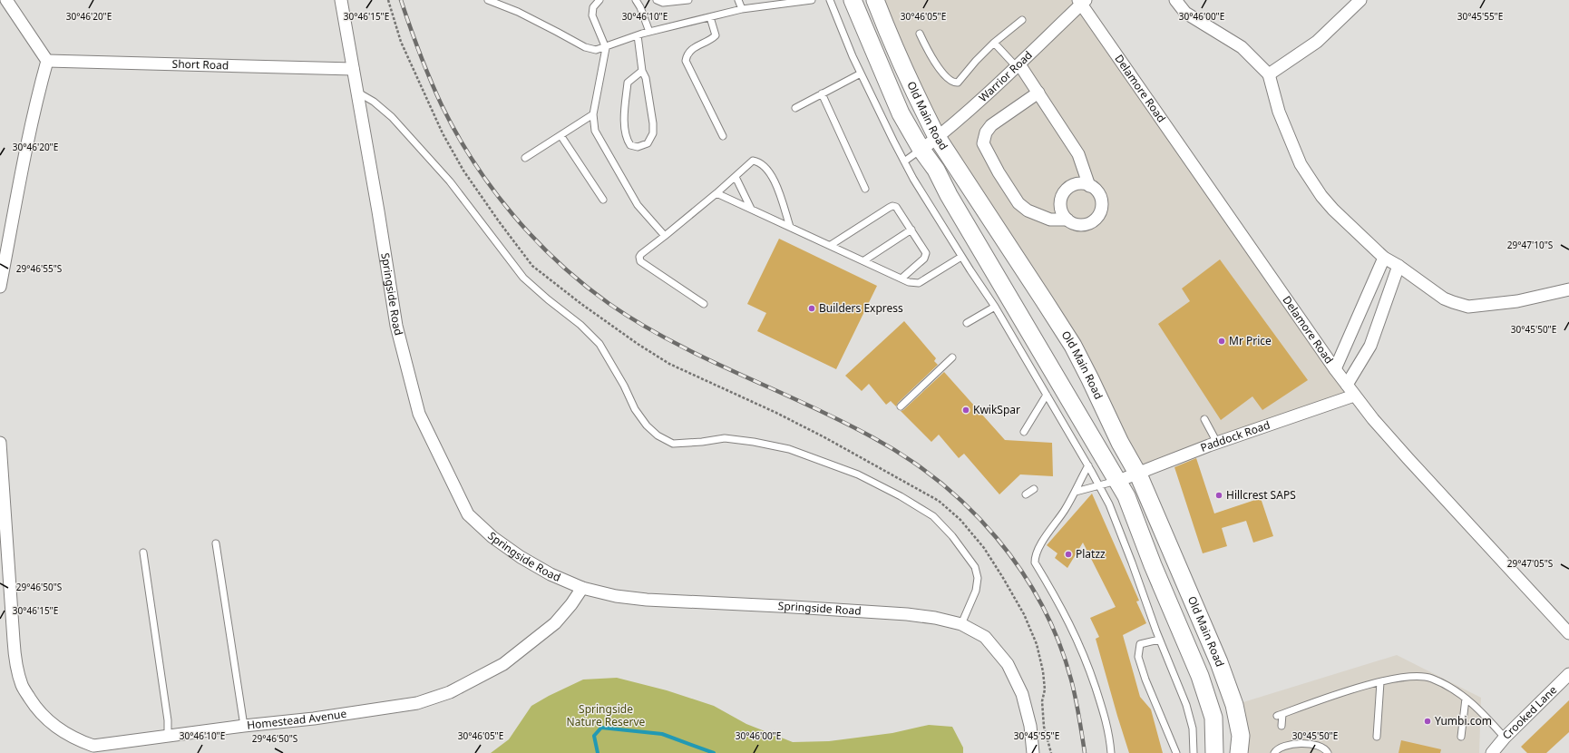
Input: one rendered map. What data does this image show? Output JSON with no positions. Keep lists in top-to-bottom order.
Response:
{
  "streets": {
    "main road": ["Old Main Road"],
    "street": [
      "Short Road",
      "Warrior Road",
      "Delamore Road",
      "Springside Road",
      "Paddock Road",
      "Crooked Lane",
      "Homestead Avenue"
    ]
  },
  "crossings": [
    ["Short Road", "Springside Road"],
    ["Warrior Road", "Delamore Road"],
    ["Warrior Road", "Old Main Road"],
    ["Delamore Road", "Paddock Road"],
    ["Old Main Road", "Paddock Road"],
    ["Springside Road", "Homestead Avenue"]
  ],
  "parks": ["Springside Nature Reserve"],
  "places": [
    "Builders Express",
    "Mr Price",
    "KwikSpar",
    "Hillcrest SAPS",
    "Platzz",
    "Yumbi.com"
  ],
  "coordinates": [
    "30°46'15\"E",
    "30°46'10\"E",
    "30°46'20\"E",
    "30°46'05\"E",
    "30°46'00\"E",
    "30°45'55\"E",
    "29°47'10\"S",
    "29°46'55\"S",
    "30°45'50\"E",
    "29°47'05\"S",
    "29°46'50\"S"
  ]
}
